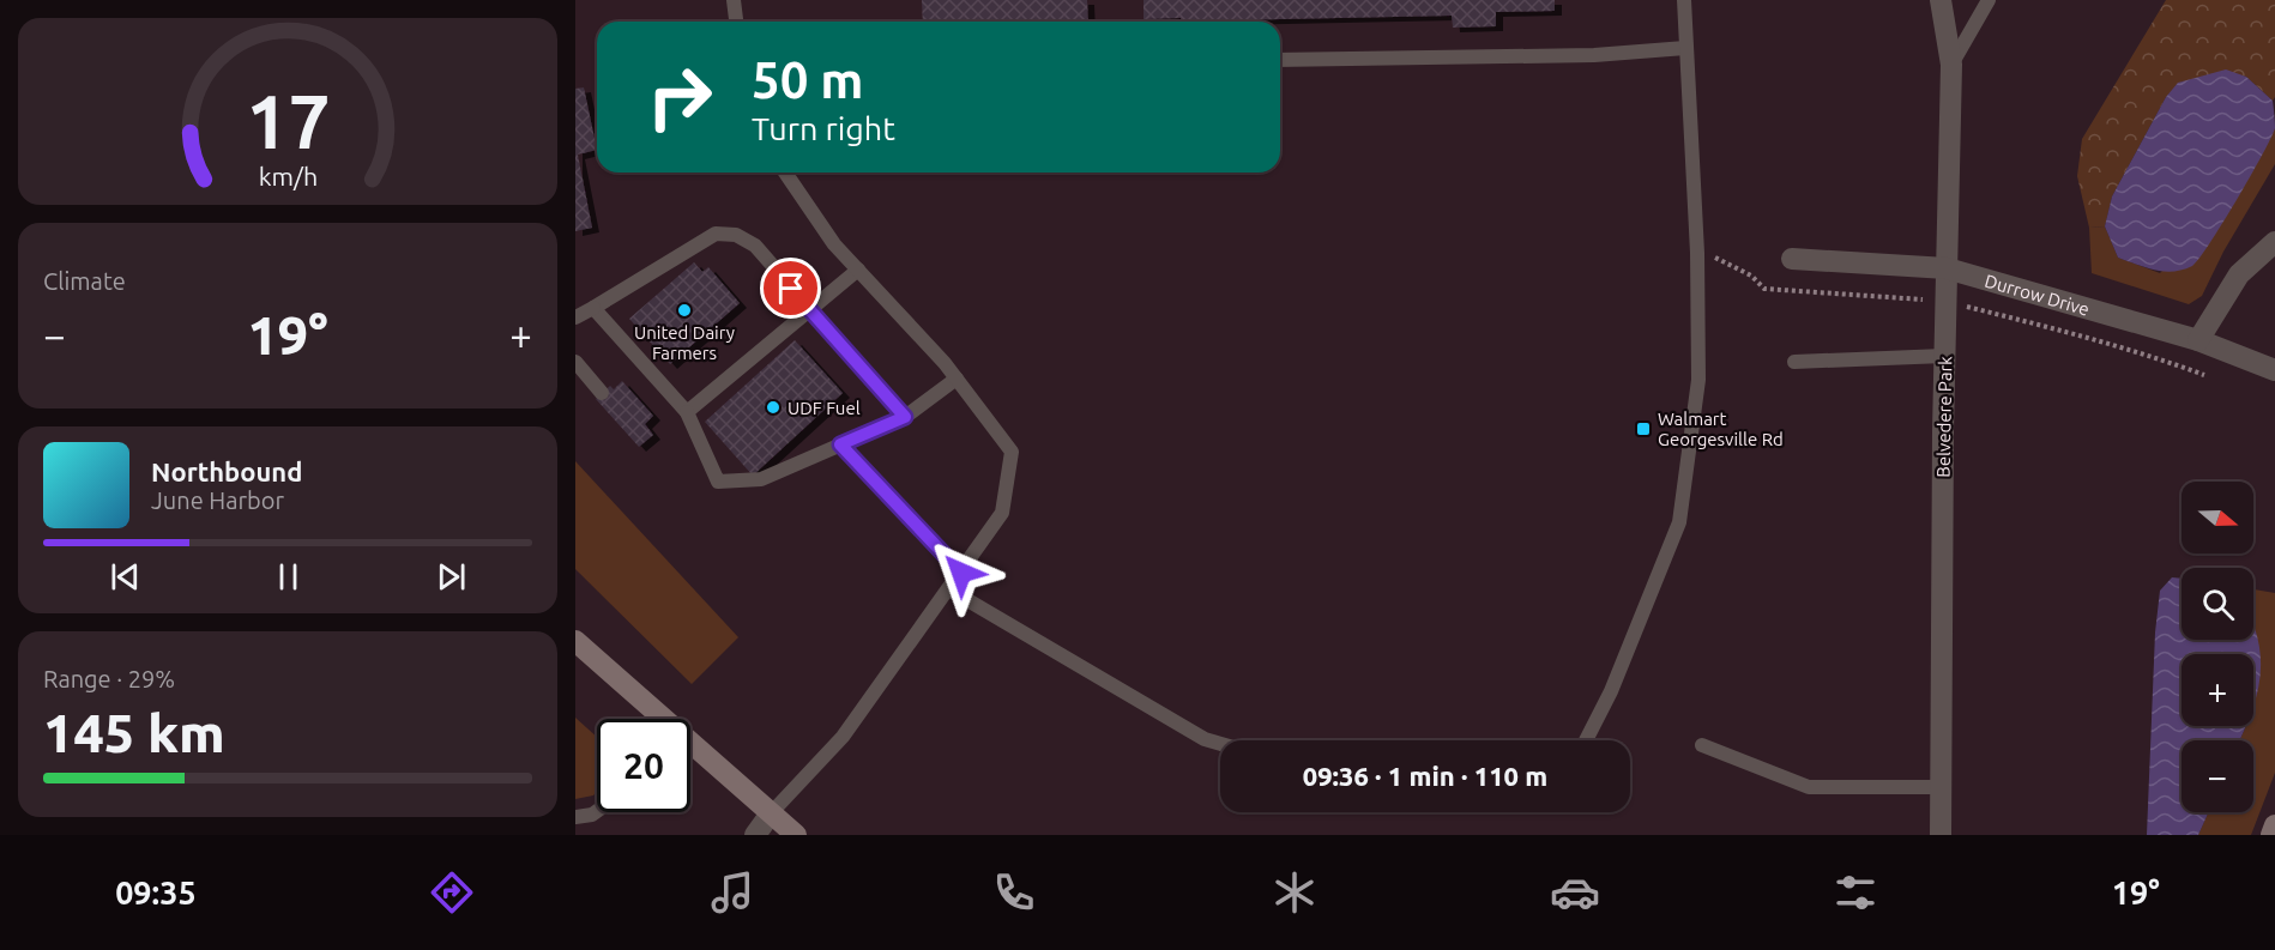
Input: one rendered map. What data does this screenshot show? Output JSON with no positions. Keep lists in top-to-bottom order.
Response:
{
  "streets": {
    "street": ["Durrow Drive", "Belvedere Park"]
  },
  "crossings": [
    ["Durrow Drive", "Belvedere Park"]
  ],
  "places": {
    "other": ["United Dairy Farmers", "UDF Fuel"],
    "transit": ["Walmart Georgesville Rd"]
  },
  "north": "right",
  "page": {
    "turn": ["50 m", "Turn right"],
    "tile": [
      "Climate",
      ["Range · 29%", "145 km"]
    ],
    "heat": ["−", "19°", "+"],
    "song": ["Northbound", "June Harbor"],
    "map_buttons": ["+", "−"],
    "limit": "20",
    "trip": "09:36 · 1 min · 110 m",
    "tabs": ["09:35", "19°"],
    "gauge": ["17", "km/h"]
  }
}
